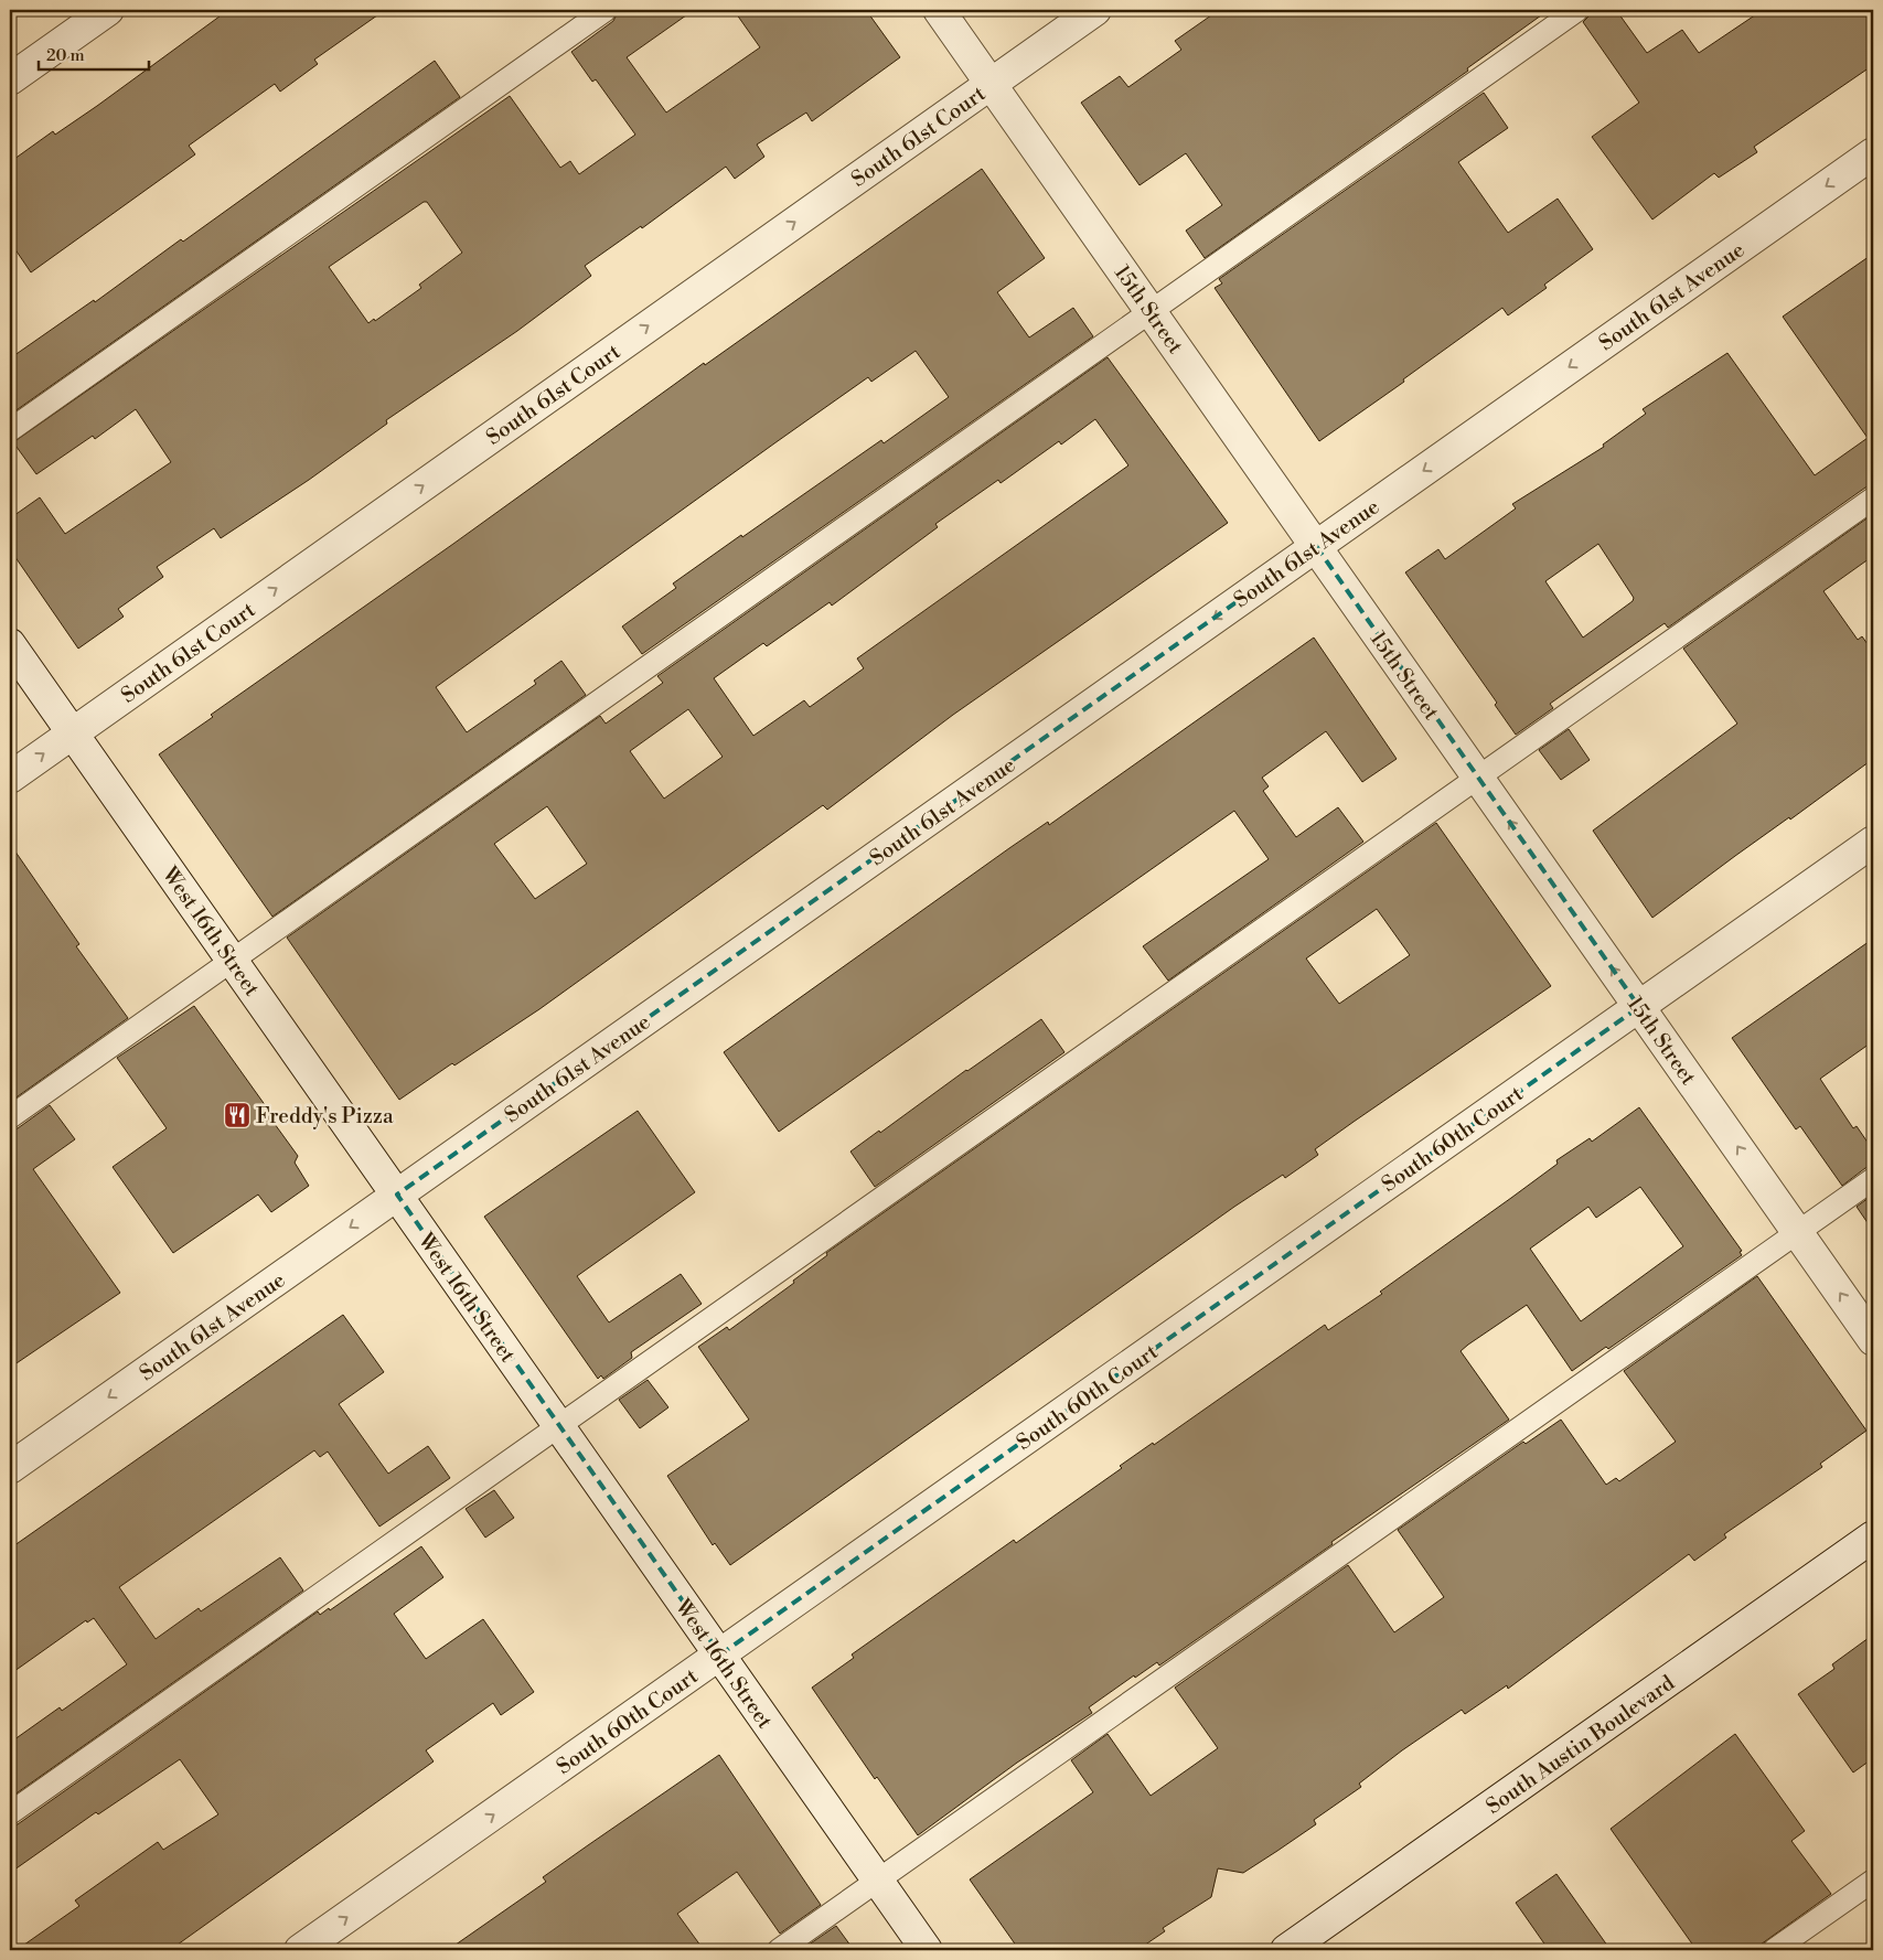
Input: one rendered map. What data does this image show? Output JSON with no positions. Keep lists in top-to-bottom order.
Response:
{
  "streets": {
    "street": [
      "South 61st Court",
      "South 61st Avenue",
      "15th Street",
      "West 16th Street",
      "South 60th Court",
      "South Austin Boulevard"
    ]
  },
  "crossings": [
    ["South 61st Court", "15th Street"],
    ["South 61st Court", "West 16th Street"],
    ["South 61st Avenue", "15th Street"],
    ["South 61st Avenue", "West 16th Street"],
    ["15th Street", "South 60th Court"],
    ["West 16th Street", "South 60th Court"]
  ],
  "one_way": ["South 61st Court", "South 61st Avenue", "15th Street"],
  "places": {
    "restaurant": ["Freddy's Pizza"]
  },
  "scale_bar": "20 m"
}
